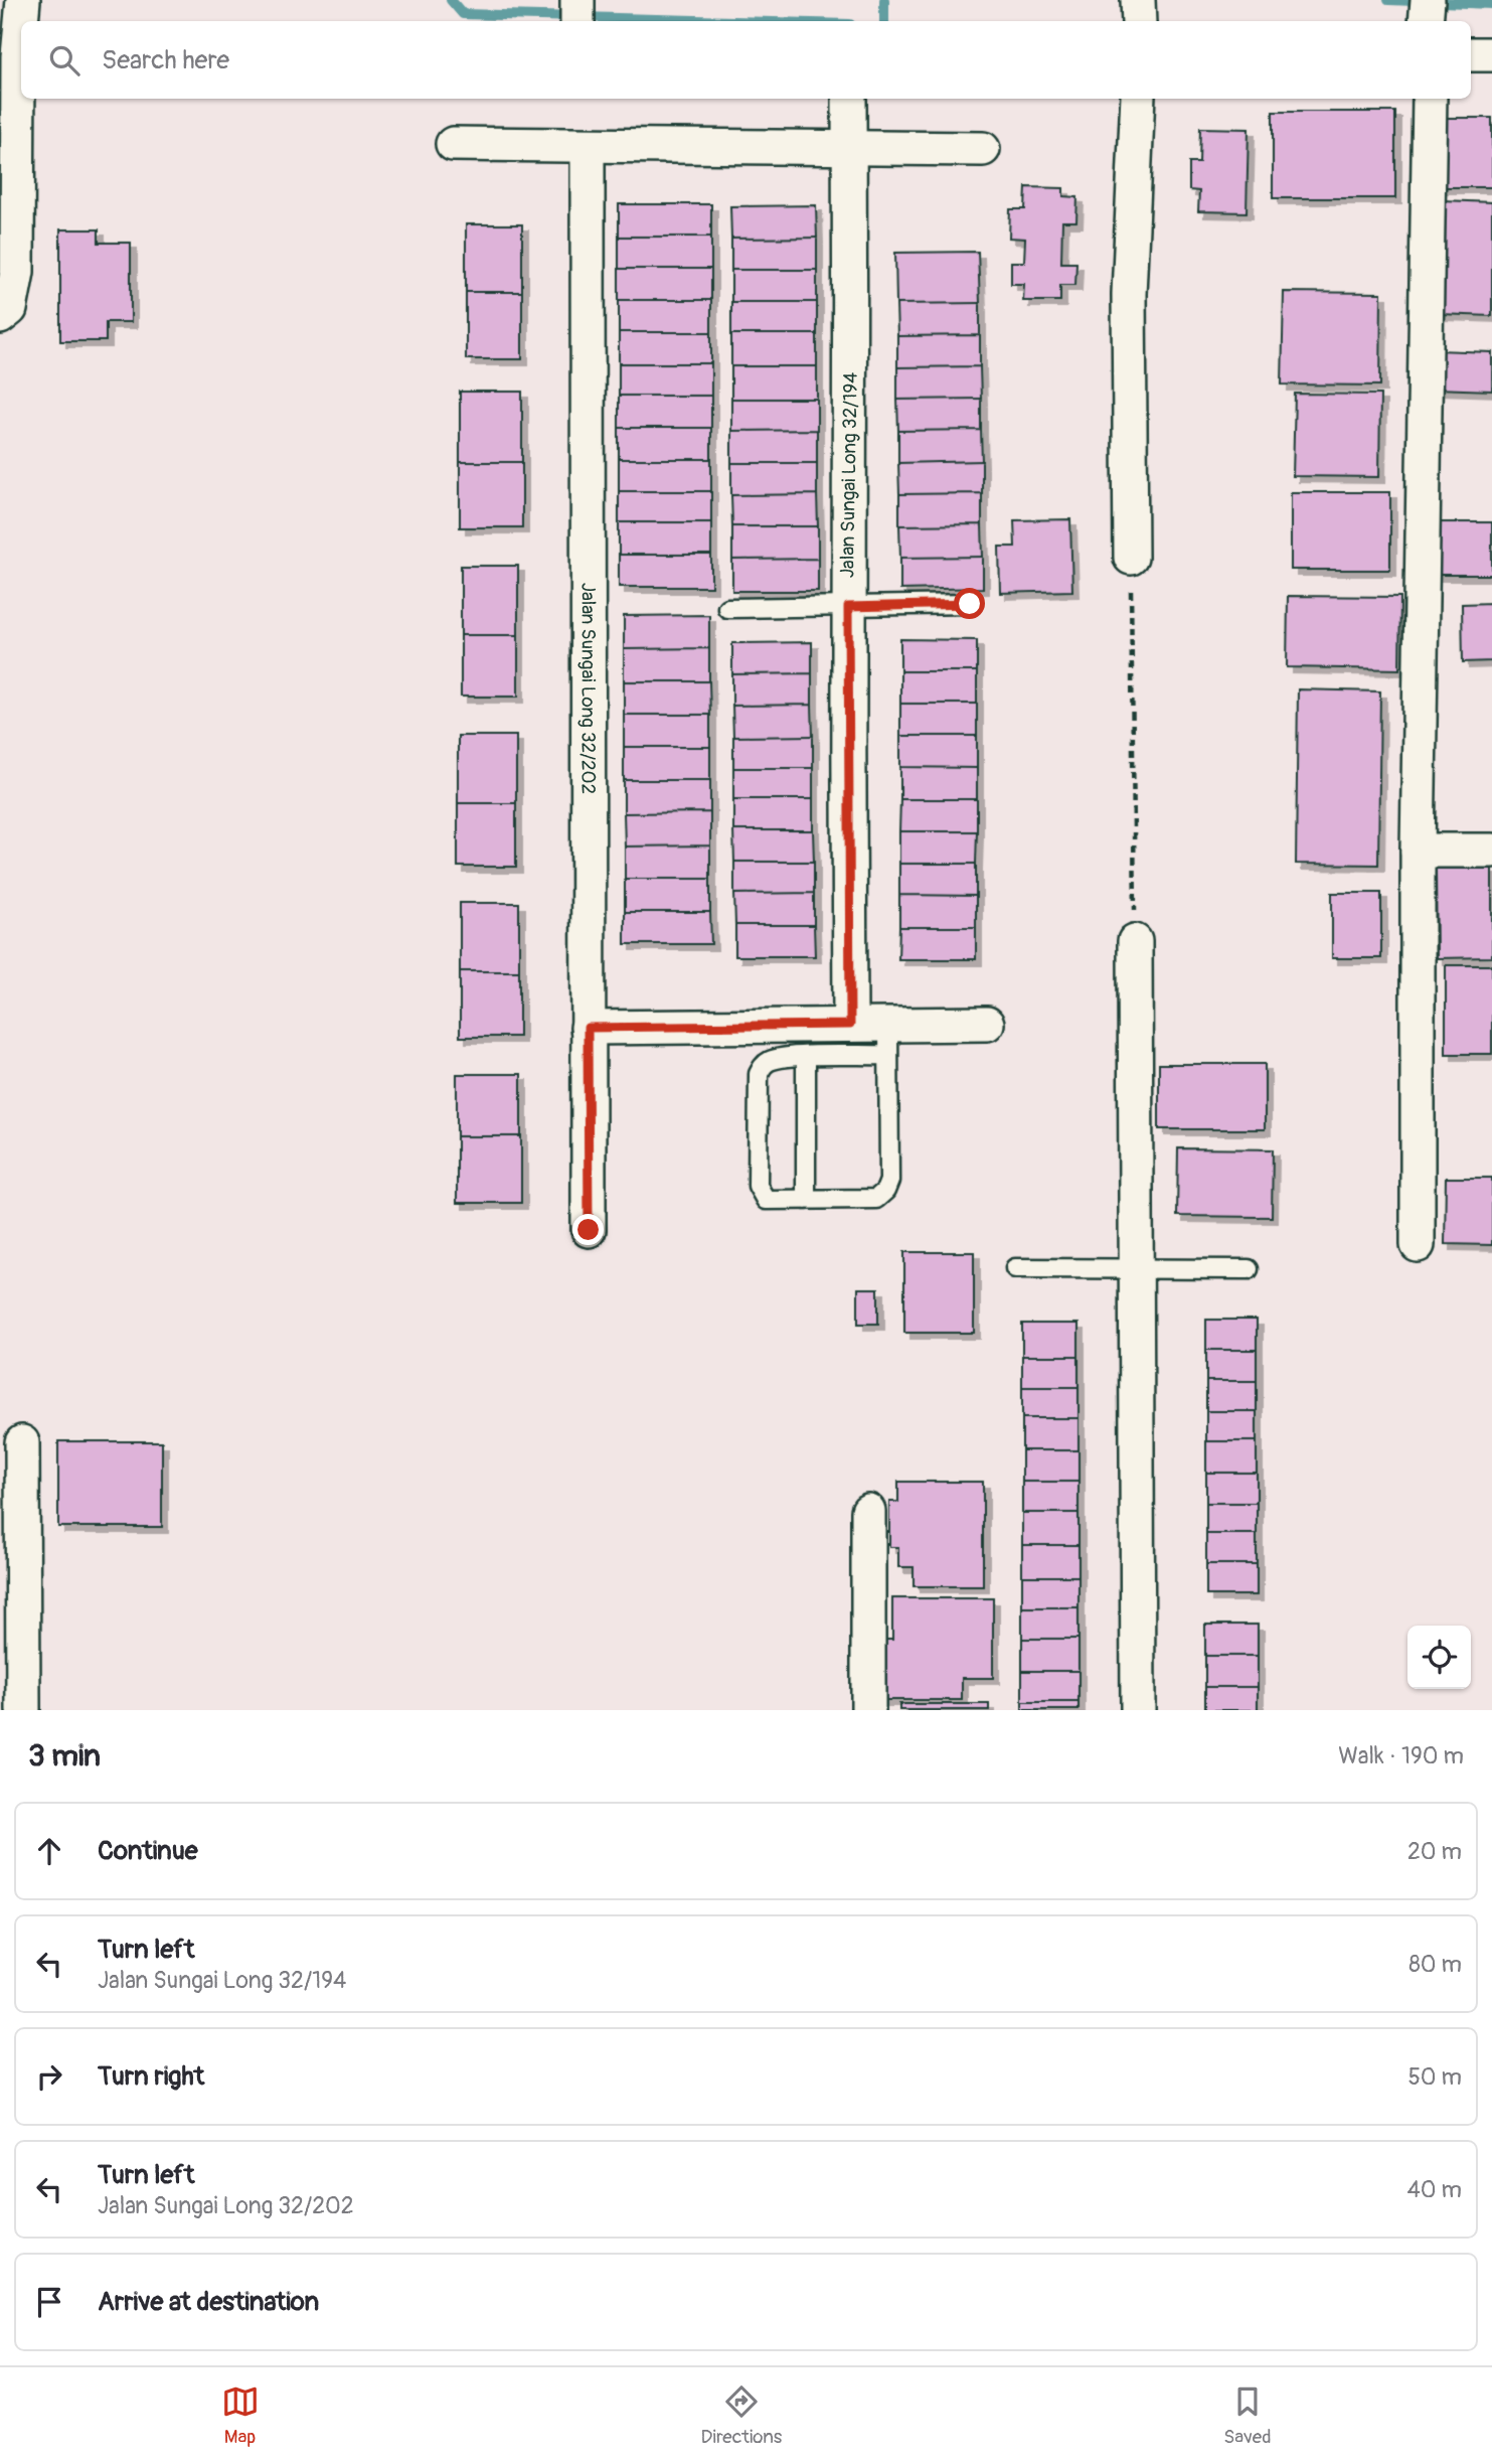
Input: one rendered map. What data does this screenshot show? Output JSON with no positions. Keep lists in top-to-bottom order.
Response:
{
  "streets": {
    "street": ["Jalan Sungai Long 32/194", "Jalan Sungai Long 32/202"]
  },
  "page": {
    "search": "Search here",
    "heading": ["3 min", "Walk · 190 m"],
    "list": [
      ["Continue", "20 m"],
      ["Turn left", "Jalan Sungai Long 32/194", "80 m"],
      ["Turn right", "50 m"],
      ["Turn left", "Jalan Sungai Long 32/202", "40 m"],
      "Arrive at destination"
    ],
    "nav": ["Map", "Directions", "Saved"]
  }
}
